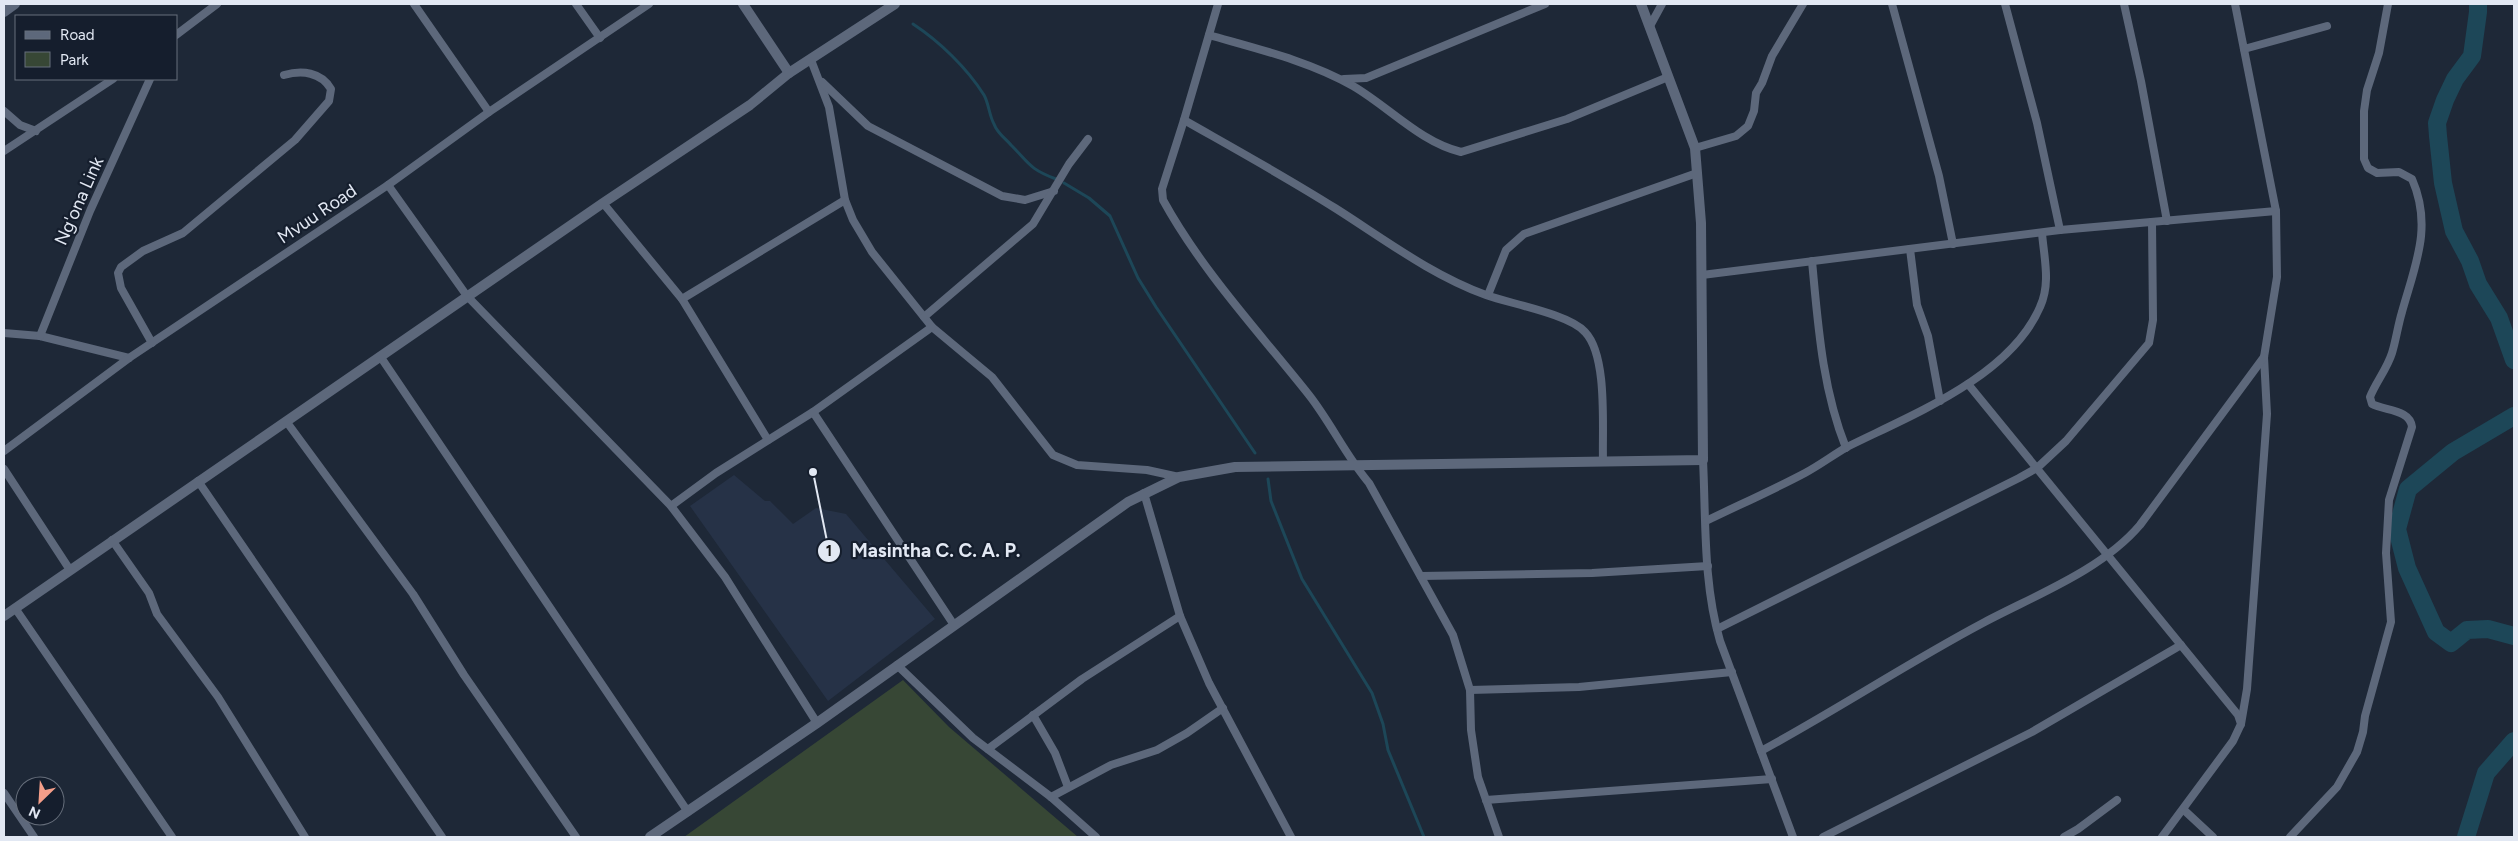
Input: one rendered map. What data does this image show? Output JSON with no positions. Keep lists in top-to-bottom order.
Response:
{
  "streets": {
    "street": ["Ng'ona Link", "Mvuu Road"]
  },
  "places": ["Masintha C. C. A. P."],
  "legend": ["Road", "Park"],
  "north": "bottom left"
}
